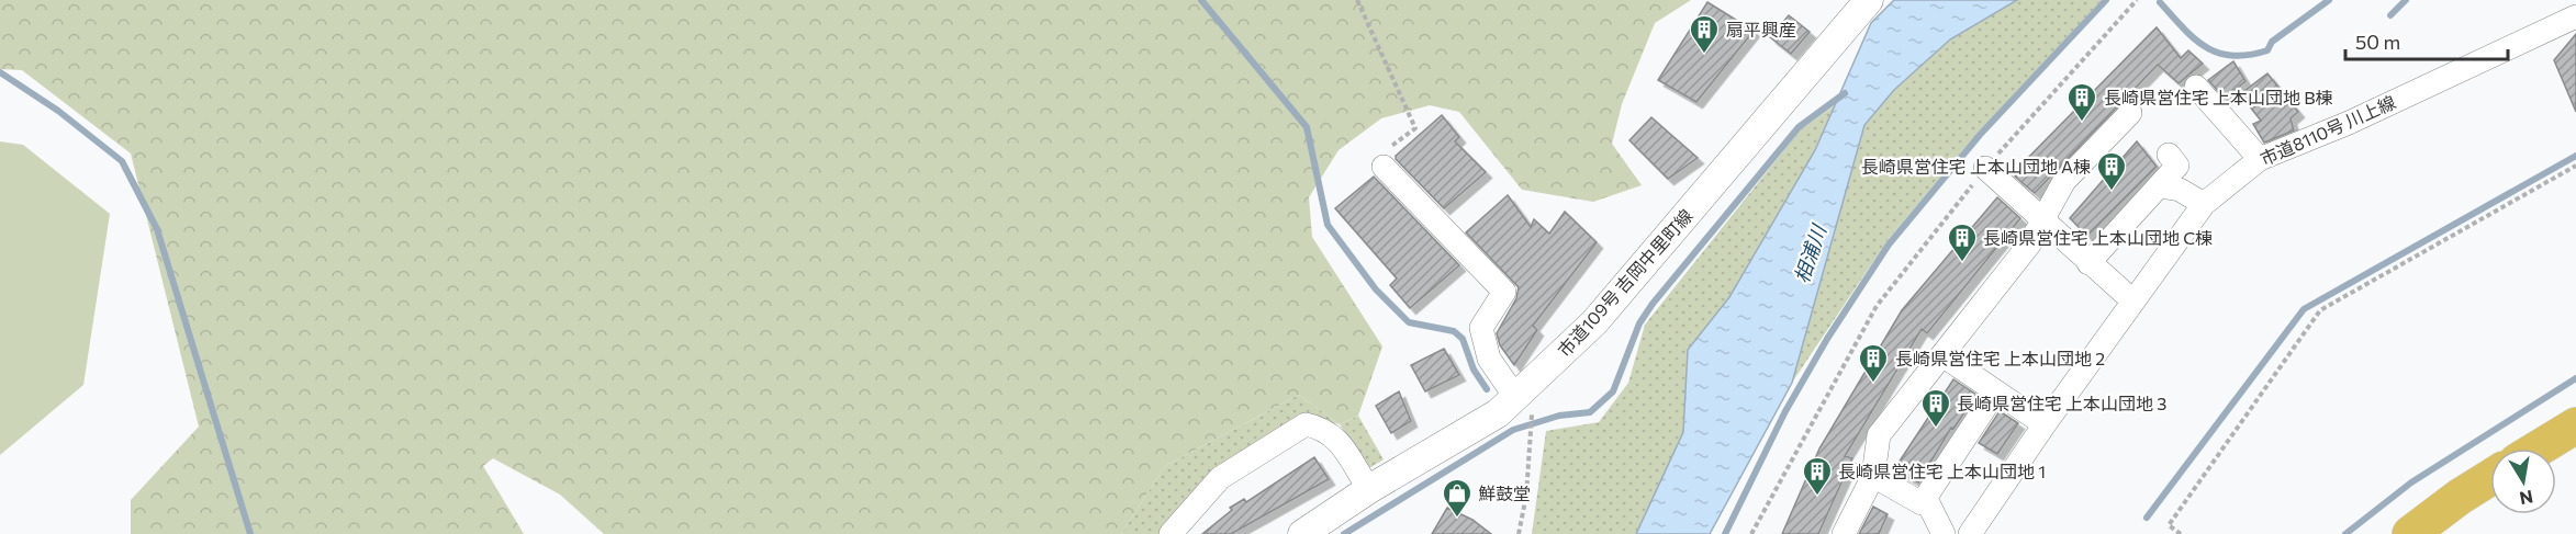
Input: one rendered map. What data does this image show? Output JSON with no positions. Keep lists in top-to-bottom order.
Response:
{
  "streets": {
    "street": ["市道8110号 川上線", "市道109号 吉岡中里町線"]
  },
  "water": ["相浦川"],
  "places": {
    "building": [
      "扇平興産",
      "長崎県営住宅 上本山団地 B棟",
      "長崎県営住宅 上本山団地 A棟",
      "長崎県営住宅 上本山団地 C棟",
      "長崎県営住宅 上本山団地 2",
      "長崎県営住宅 上本山団地 3",
      "長崎県営住宅 上本山団地 1"
    ],
    "shop": ["鮮鼓堂"]
  },
  "scale_bar": "50 m",
  "north": "bottom"
}
